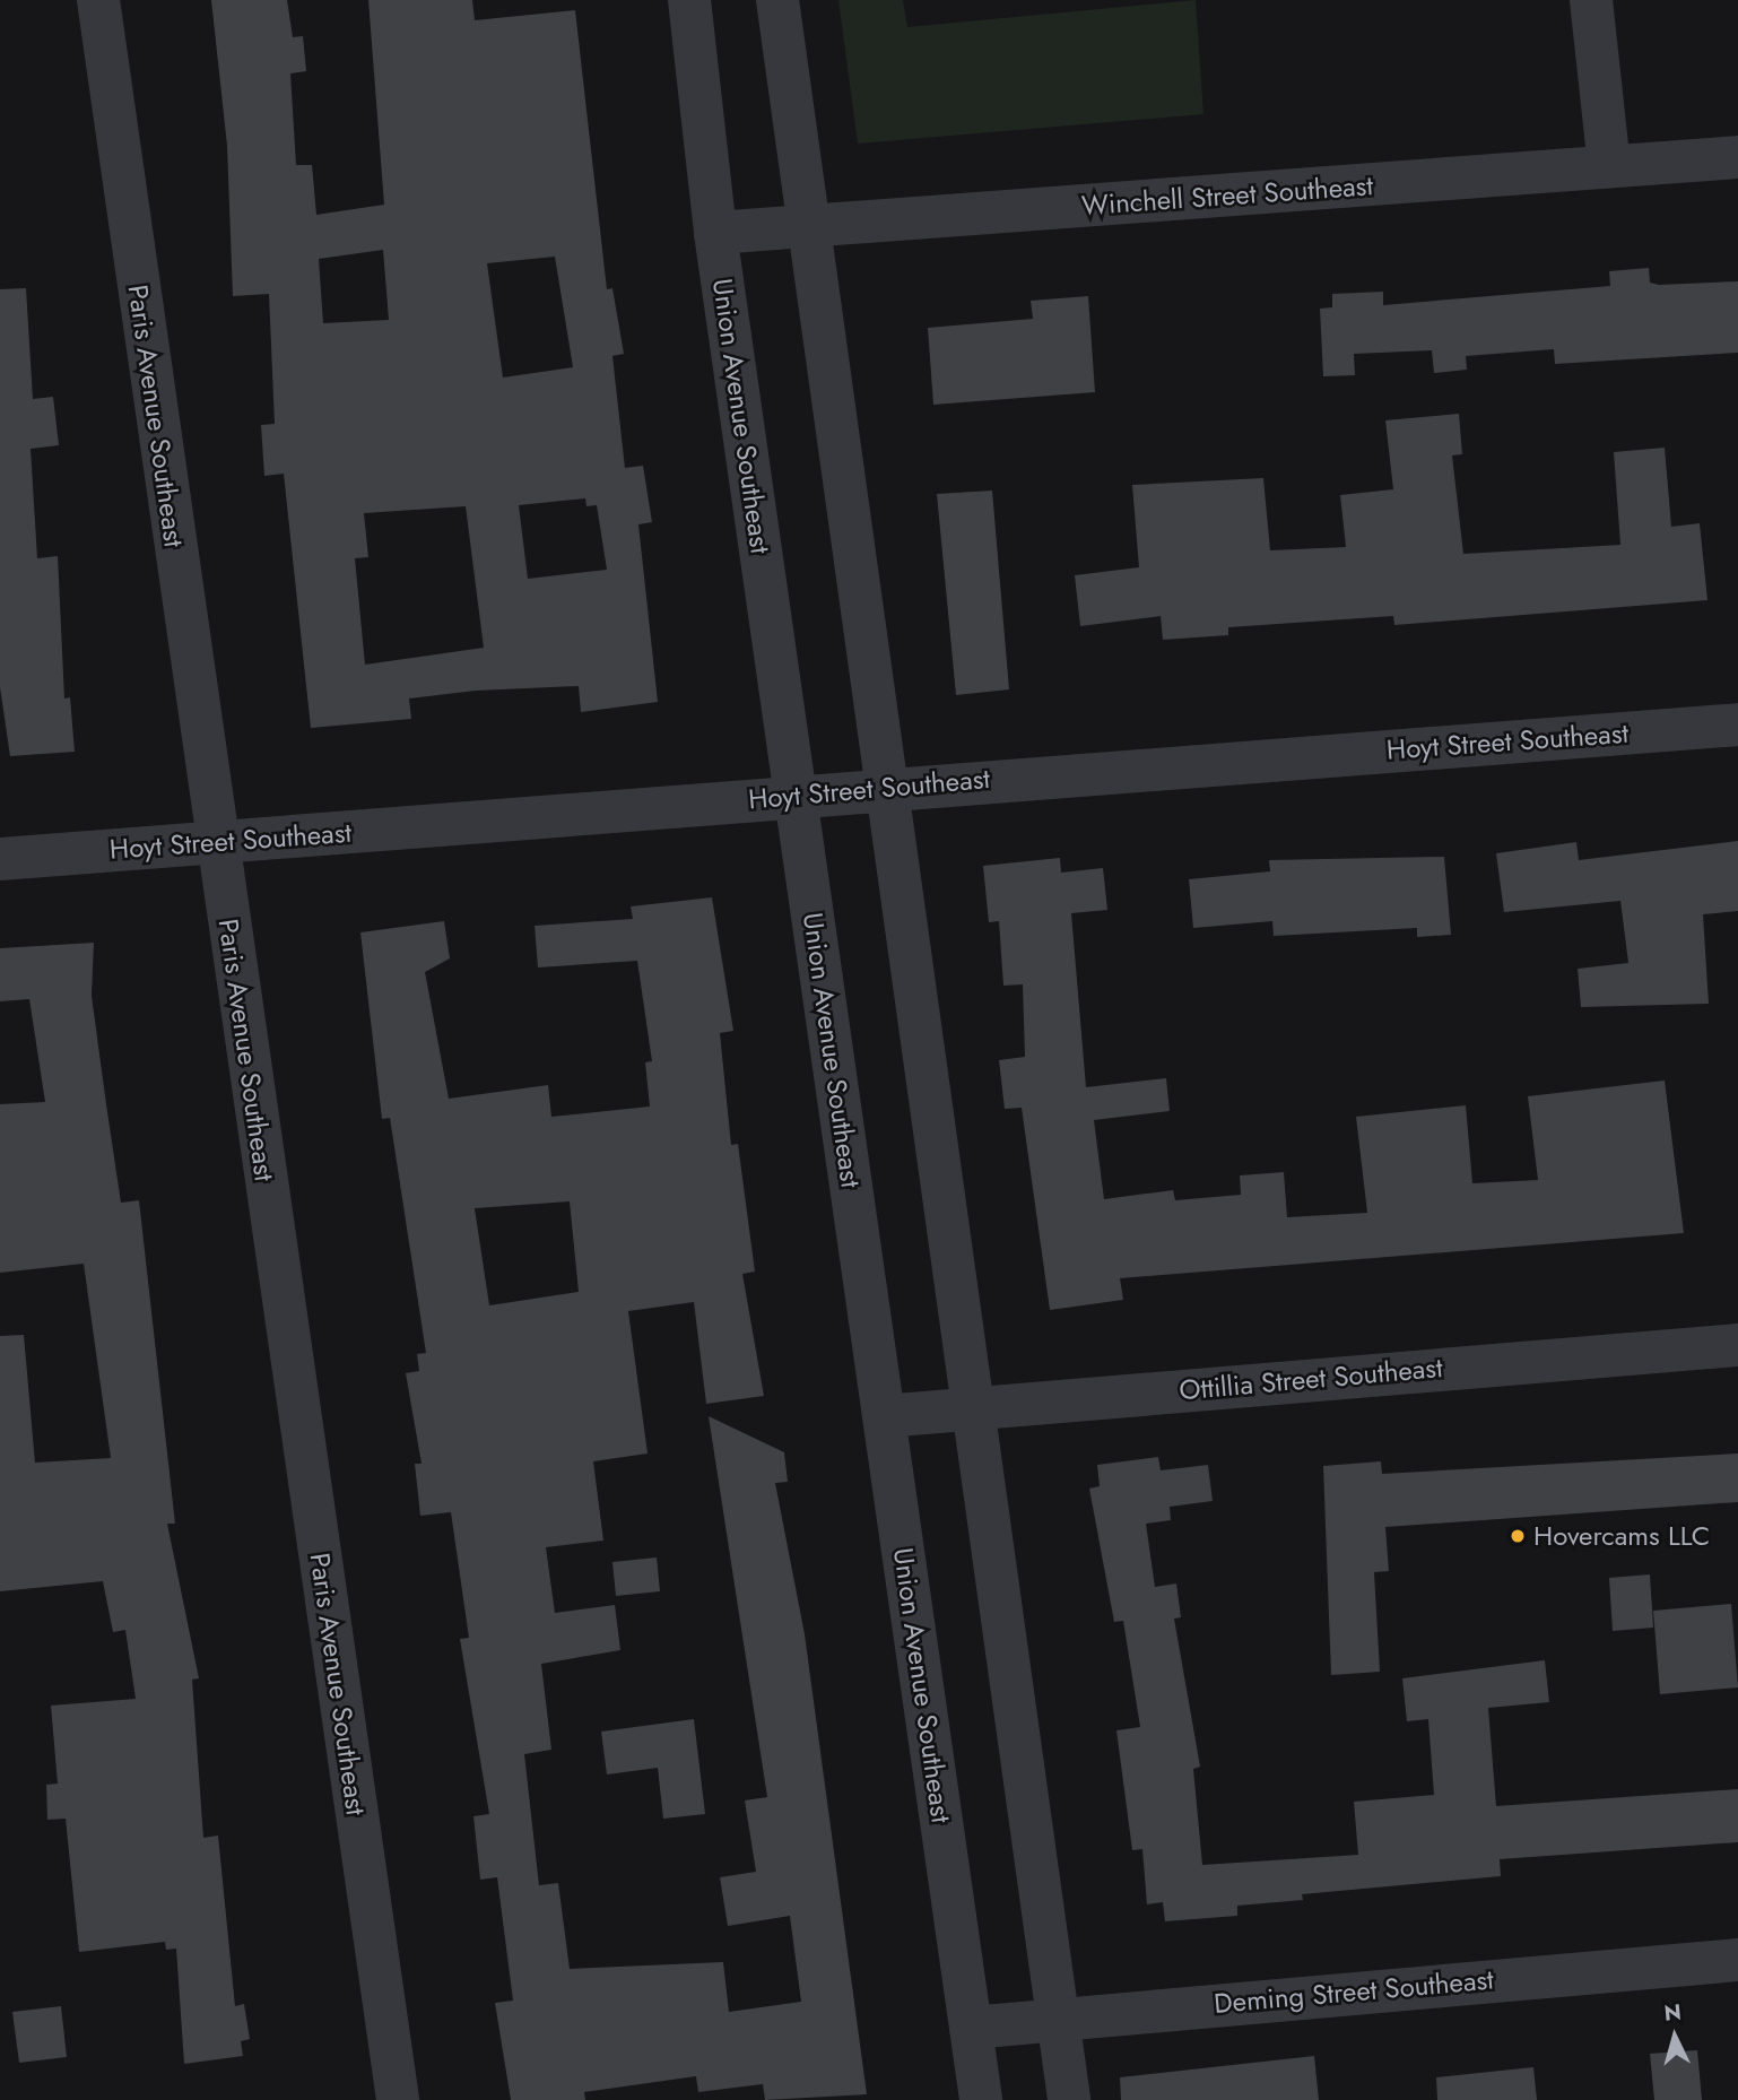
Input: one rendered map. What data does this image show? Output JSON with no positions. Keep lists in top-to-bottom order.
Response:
{
  "streets": {
    "street": [
      "Winchell Street Southeast",
      "Paris Avenue Southeast",
      "Union Avenue Southeast",
      "Hoyt Street Southeast",
      "Ottillia Street Southeast",
      "Deming Street Southeast"
    ]
  },
  "crossings": [
    ["Winchell Street Southeast", "Union Avenue Southeast"],
    ["Paris Avenue Southeast", "Hoyt Street Southeast"],
    ["Union Avenue Southeast", "Hoyt Street Southeast"],
    ["Union Avenue Southeast", "Ottillia Street Southeast"],
    ["Union Avenue Southeast", "Deming Street Southeast"]
  ],
  "places": ["Hovercams LLC"],
  "north": "top"
}
